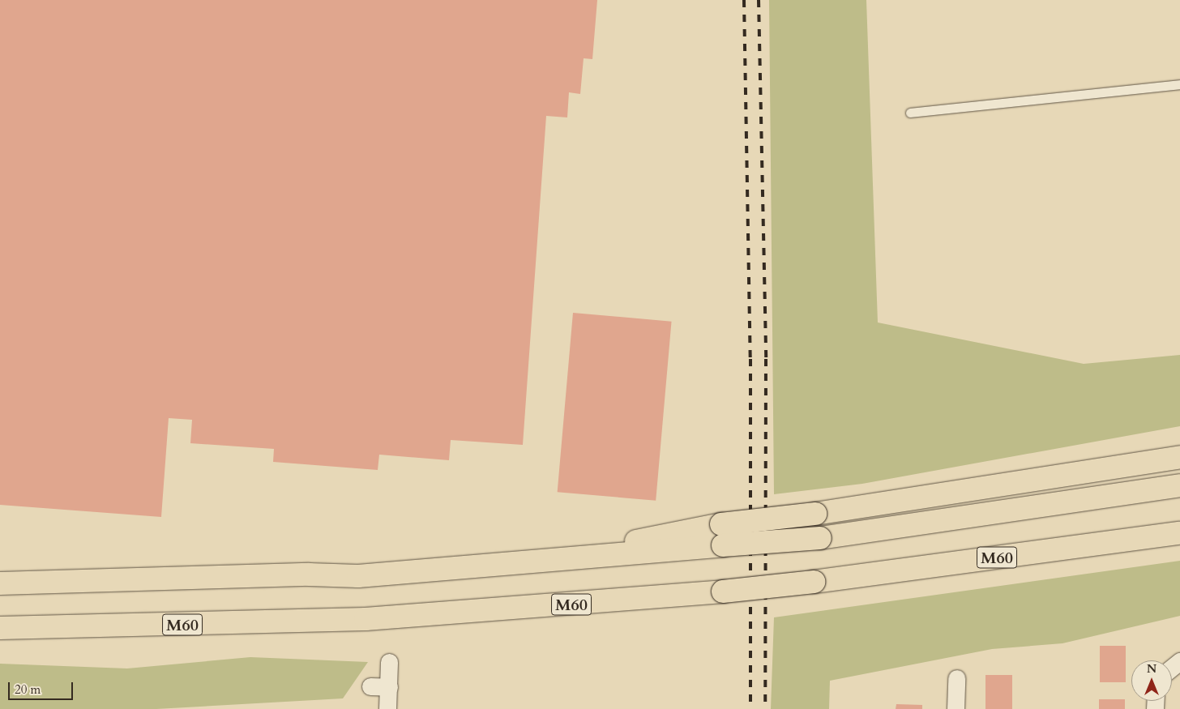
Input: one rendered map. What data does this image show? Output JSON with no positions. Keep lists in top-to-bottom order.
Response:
{
  "streets": {
    "highway": ["M60"]
  },
  "scale_bar": "20 m",
  "north": "top"
}
